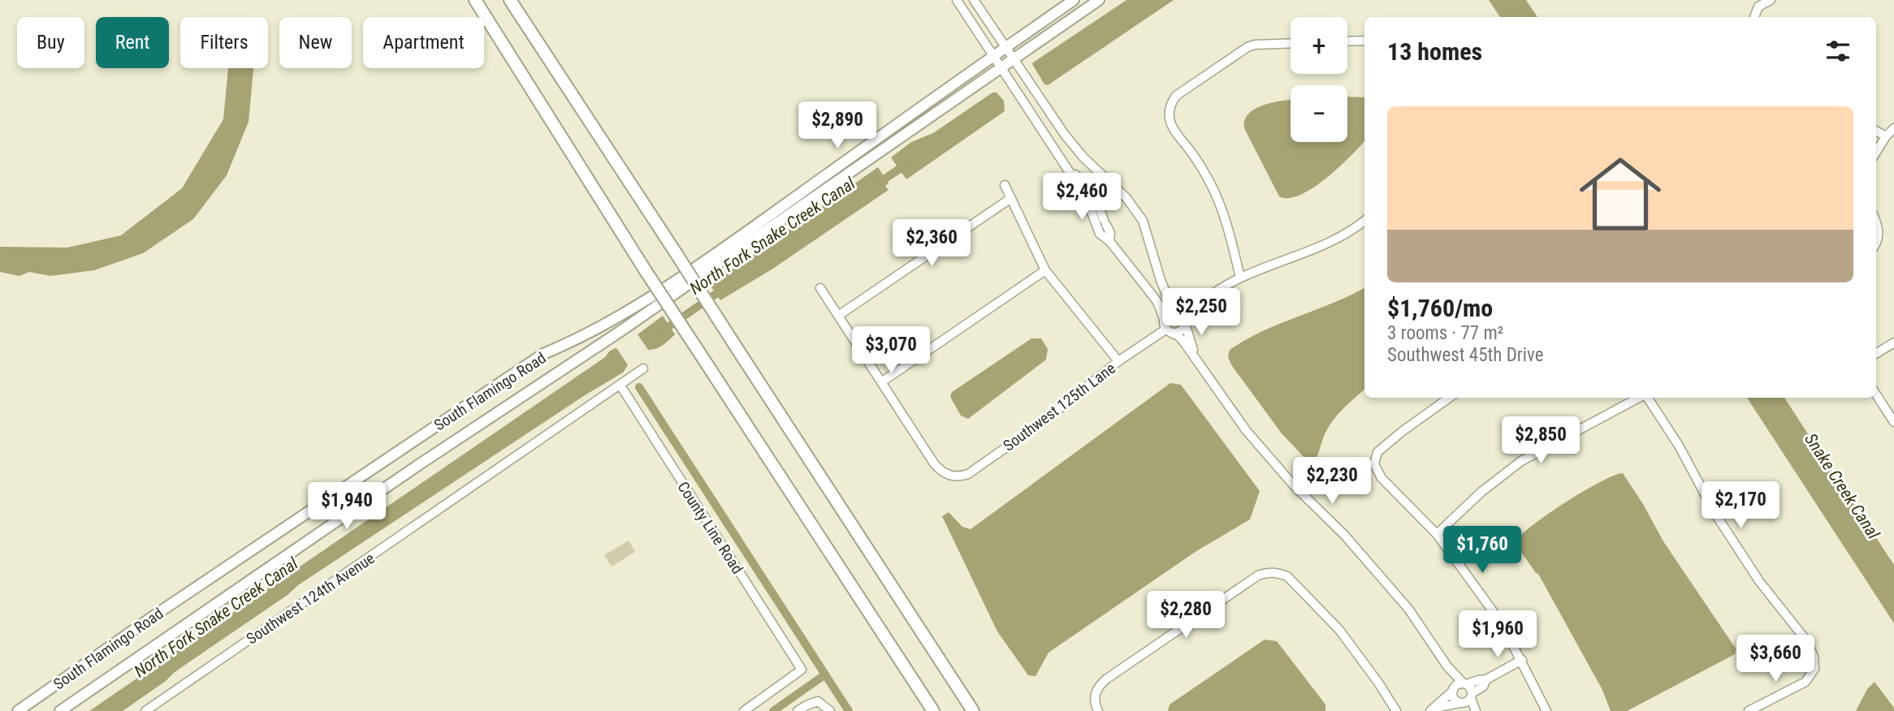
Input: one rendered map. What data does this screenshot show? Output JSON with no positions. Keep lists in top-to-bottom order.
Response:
{
  "streets": {
    "main road": ["South Flamingo Road"],
    "street": ["Southwest 125th Lane", "County Line Road", "Southwest 124th Avenue"]
  },
  "crossings": [
    ["County Line Road", "Southwest 124th Avenue"]
  ],
  "water": ["North Fork Snake Creek Canal", "Snake Creek Canal"],
  "page": {
    "map_buttons": ["+", "−"],
    "chip": [
      "Buy",
      "Rent",
      "Filters",
      "New",
      "Apartment"
    ],
    "heading": "13 homes",
    "list": [
      {
        "name": "$1,760/mo",
        "note": "3 rooms · 77 m² · Southwest 45th Drive"
      }
    ],
    "price": [
      "$2,890",
      "$2,460",
      "$2,360",
      "$2,250",
      "$3,070",
      "$2,850",
      "$2,230",
      "$2,170",
      "$1,940",
      "$1,760",
      "$2,280",
      "$1,960",
      "$3,660"
    ]
  }
}
